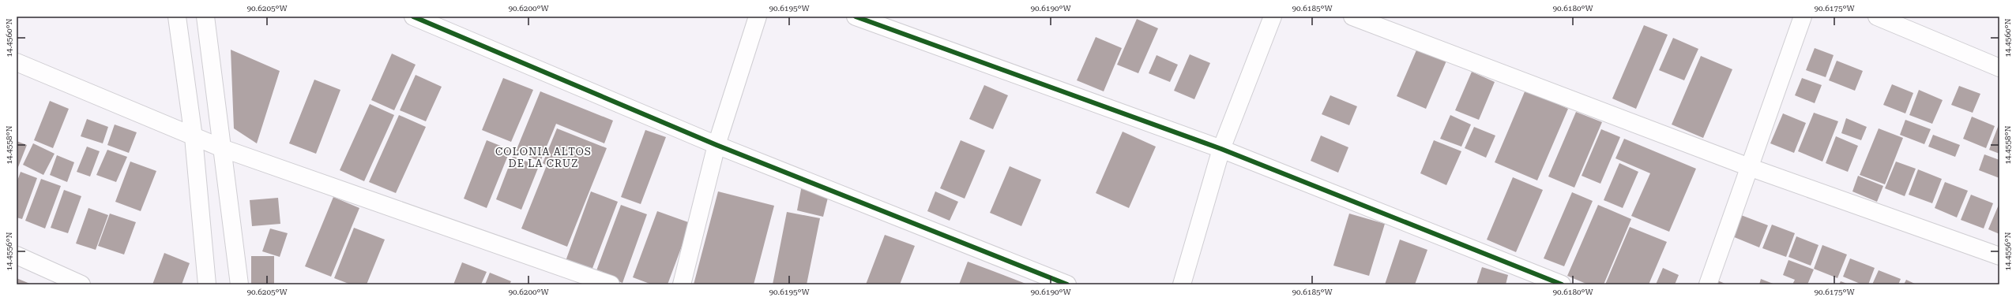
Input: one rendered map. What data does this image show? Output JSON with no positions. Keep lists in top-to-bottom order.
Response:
{
  "districts": ["COLONIA ALTOS DE LA CRUZ"],
  "coordinates": [
    "90.6205°W",
    "90.6200°W",
    "90.6195°W",
    "90.6190°W",
    "90.6185°W",
    "90.6180°W",
    "90.6175°W",
    "14.4560°N",
    "14.4558°N",
    "14.4556°N"
  ]
}
